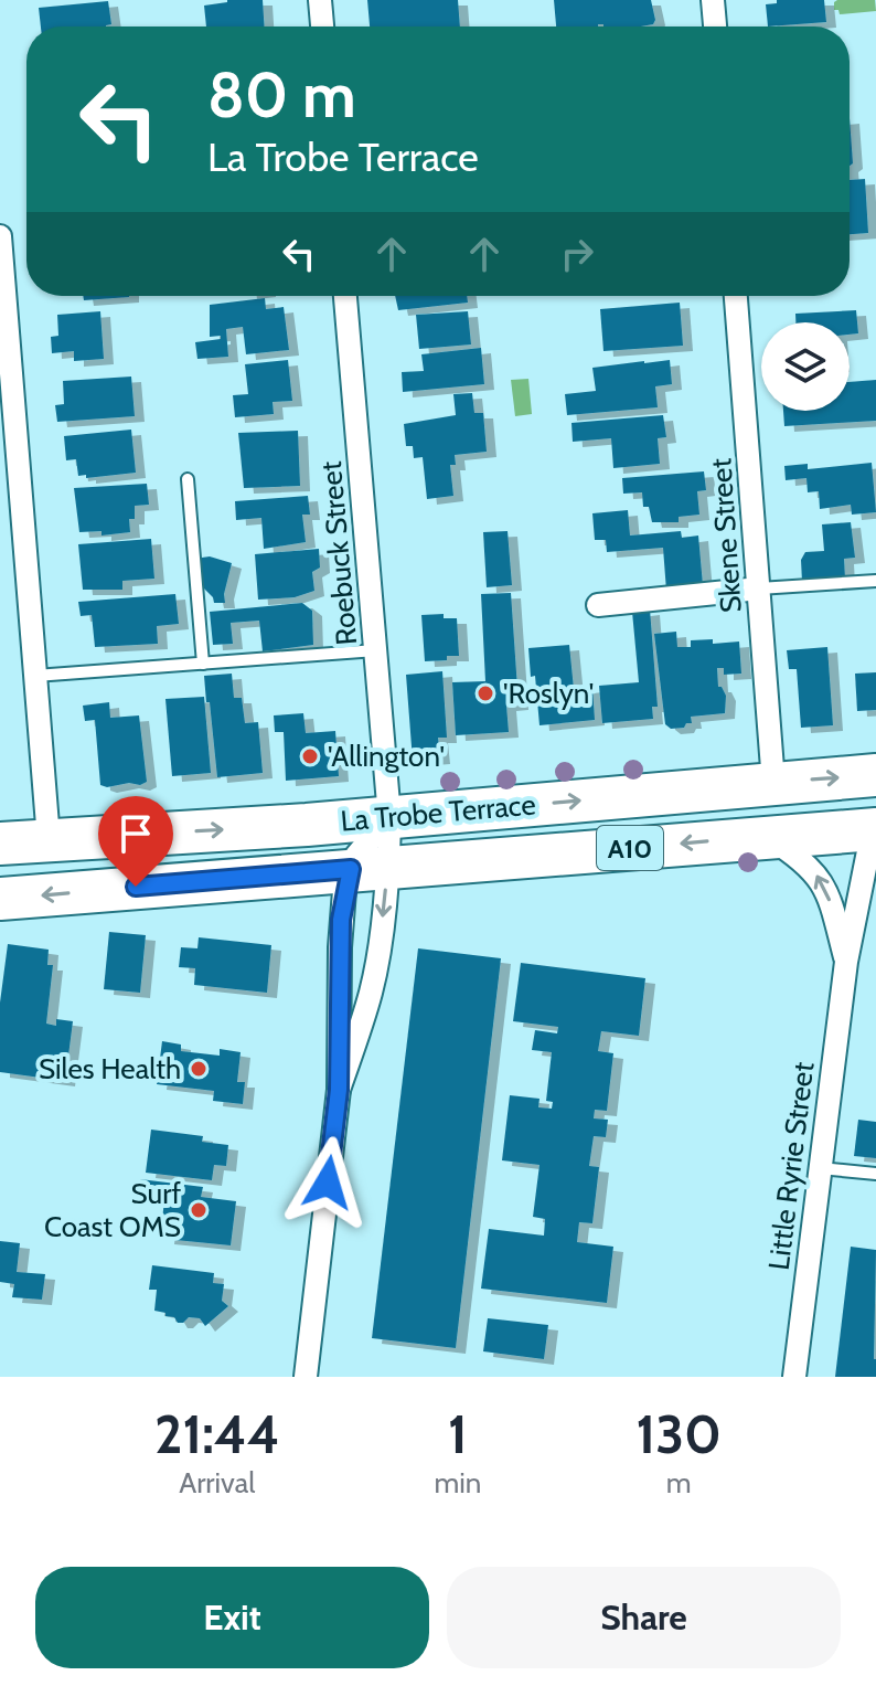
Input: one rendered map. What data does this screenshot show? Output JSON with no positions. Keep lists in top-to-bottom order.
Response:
{
  "streets": {
    "highway": ["La Trobe Terrace", "A10"],
    "street": ["Skene Street", "Roebuck Street", "Little Ryrie Street"]
  },
  "crossings": [
    ["Skene Street", "La Trobe Terrace"],
    ["Roebuck Street", "La Trobe Terrace"],
    ["La Trobe Terrace", "Little Ryrie Street"]
  ],
  "places": [
    "'Roslyn'",
    "'Allington'",
    "Siles Health",
    "Surf Coast OMS"
  ],
  "page": {
    "turn": ["80 m", "La Trobe Terrace"],
    "eta": [
      "21:44",
      "Arrival",
      "1",
      "min",
      "130",
      "m"
    ],
    "buttons": ["Exit", "Share"]
  }
}
